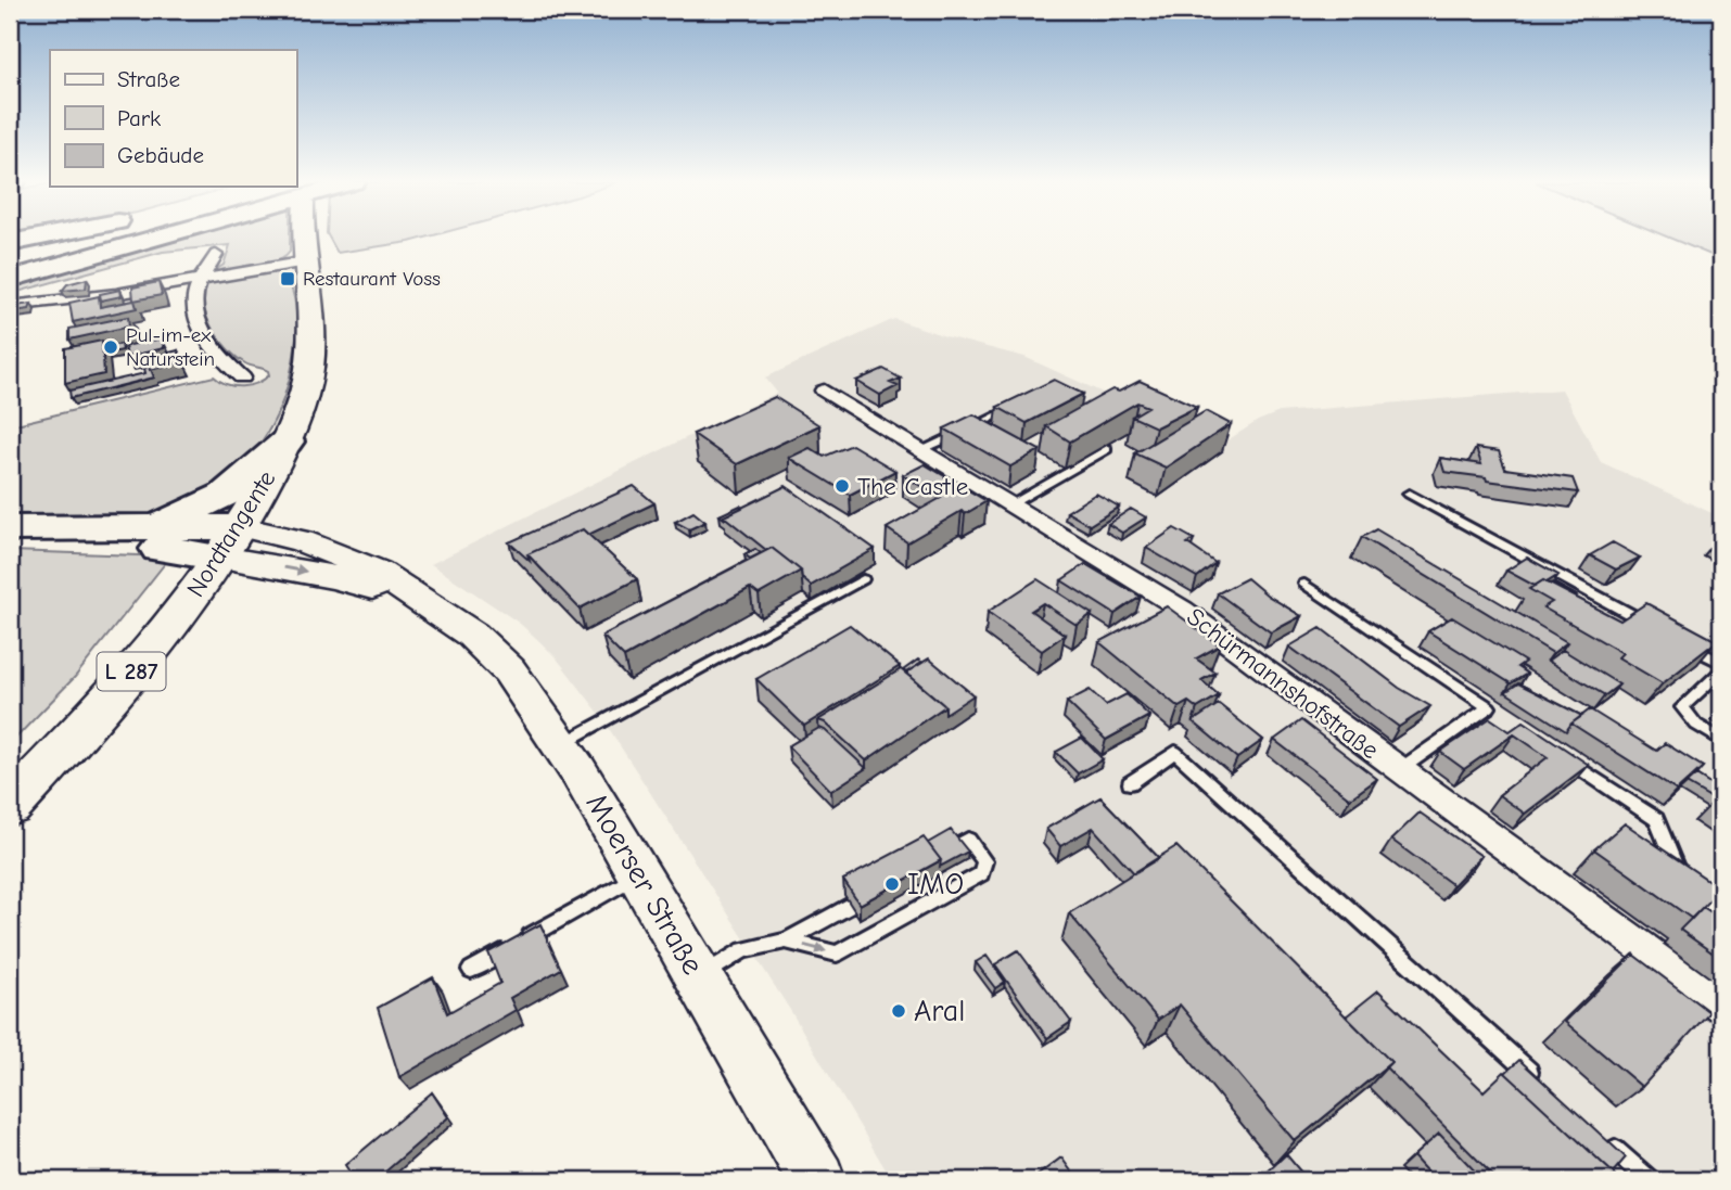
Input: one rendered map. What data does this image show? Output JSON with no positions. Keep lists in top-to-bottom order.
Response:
{
  "streets": {
    "main road": ["Nordtangente", "L 287"],
    "street": ["Schürmannshofstraße", "Moerser Straße"]
  },
  "crossings": [
    ["Nordtangente", "Moerser Straße"]
  ],
  "places": {
    "transit": ["Restaurant Voss"],
    "other": [
      "Pul-im-ex Naturstein",
      "The Castle",
      "IMO",
      "Aral"
    ]
  },
  "legend": ["Straße", "Park", "Gebäude"]
}
